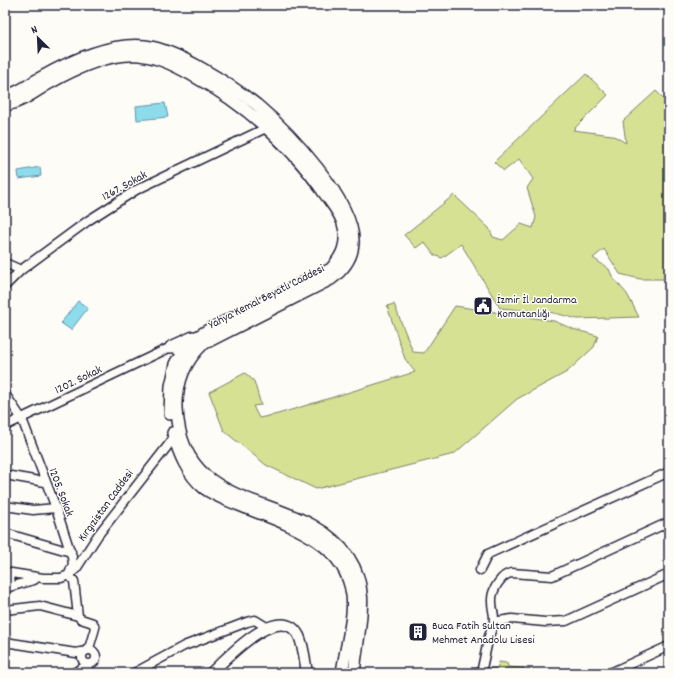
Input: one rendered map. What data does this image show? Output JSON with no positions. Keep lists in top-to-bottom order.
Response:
{
  "streets": {
    "main road": ["Yahya Kemal Beyatlı Caddesi"],
    "street": [
      "1267. Sokak",
      "1202. Sokak",
      "1205. Sokak",
      "Kırgızistan Caddesi"
    ]
  },
  "crossings": [
    ["1267. Sokak", "Yahya Kemal Beyatlı Caddesi"],
    ["Yahya Kemal Beyatlı Caddesi", "Kırgızistan Caddesi"],
    ["1202. Sokak", "1205. Sokak"],
    ["1205. Sokak", "Kırgızistan Caddesi"]
  ],
  "places": {
    "public building": ["İzmir İl Jandarma Komutanlığı"],
    "building": ["Buca Fatih Sultan Mehmet Anadolu Lisesi"]
  },
  "north": "top left"
}
